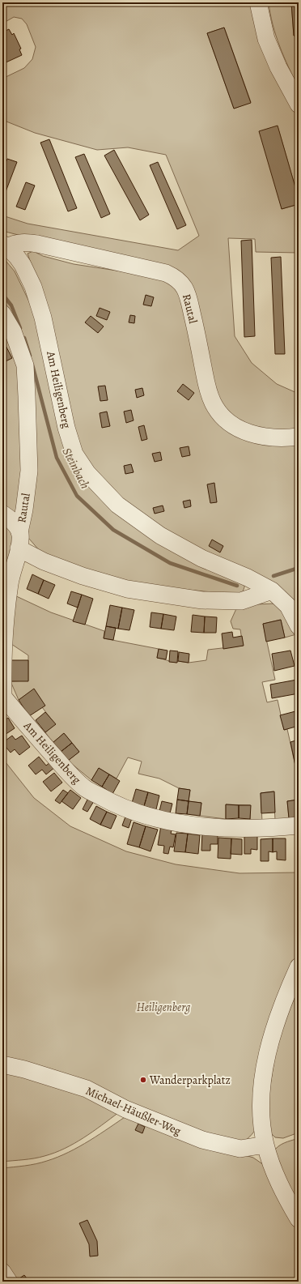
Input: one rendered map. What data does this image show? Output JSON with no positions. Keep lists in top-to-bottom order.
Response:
{
  "streets": {
    "street": ["Rautal", "Am Heiligenberg", "Michael-Häußler-Weg"]
  },
  "crossings": [
    ["Rautal", "Am Heiligenberg"]
  ],
  "water": ["Steinbach"],
  "parks": ["Heiligenberg"],
  "places": ["Wanderparkplatz"]
}
